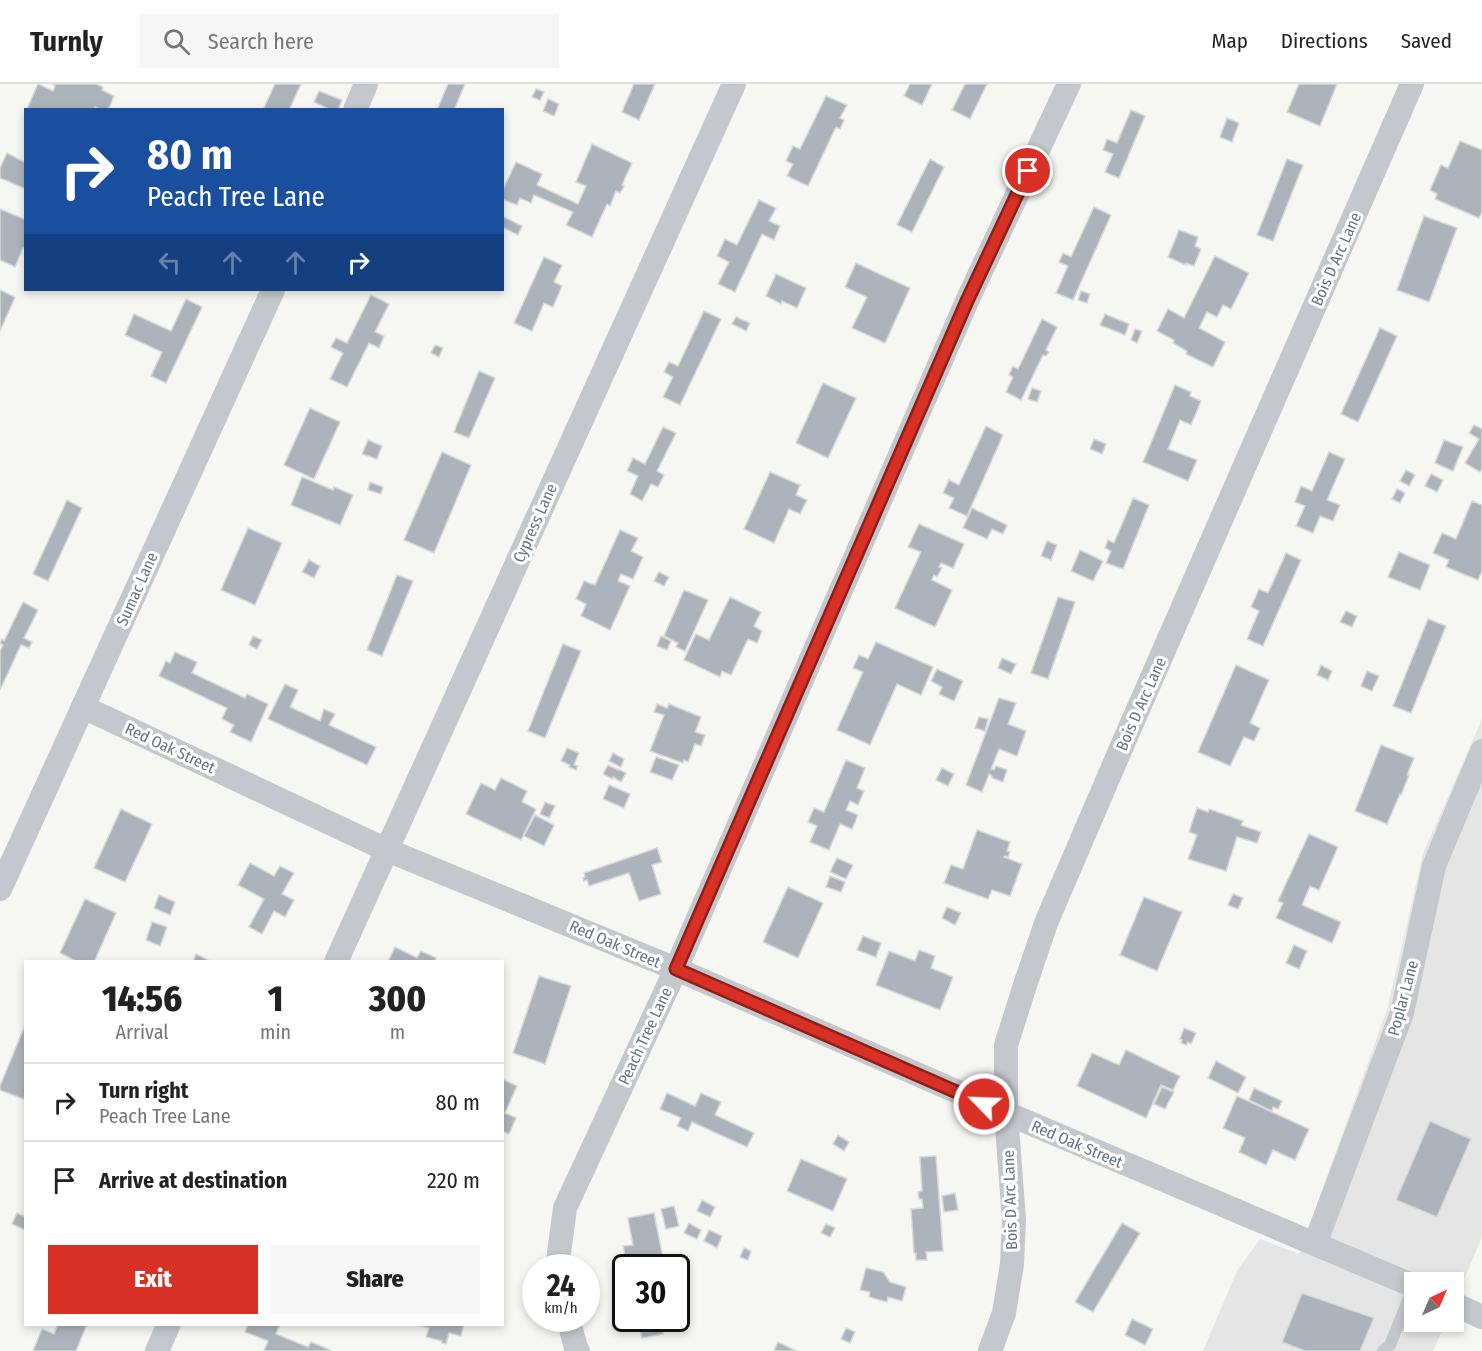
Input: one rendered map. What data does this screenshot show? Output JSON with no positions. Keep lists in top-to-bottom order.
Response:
{
  "streets": {
    "street": [
      "Bois D Arc Lane",
      "Cypress Lane",
      "Sumac Lane",
      "Red Oak Street",
      "Poplar Lane",
      "Peach Tree Lane"
    ]
  },
  "crossings": [
    ["Bois D Arc Lane", "Red Oak Street"],
    ["Cypress Lane", "Red Oak Street"],
    ["Sumac Lane", "Red Oak Street"],
    ["Red Oak Street", "Poplar Lane"],
    ["Red Oak Street", "Peach Tree Lane"]
  ],
  "north": "top right",
  "page": {
    "header": "Turnly",
    "search": "Search here",
    "nav": ["Map", "Directions", "Saved"],
    "turn": ["80 m", "Peach Tree Lane"],
    "eta": [
      "14:56",
      "Arrival",
      "1",
      "min",
      "300",
      "m"
    ],
    "list": [
      {
        "name": "Turn right",
        "note": "Peach Tree Lane",
        "value": "80 m"
      },
      {
        "name": "Arrive at destination",
        "value": "220 m"
      }
    ],
    "buttons": ["Exit", "Share"],
    "speed": "24 km/h",
    "limit": "30"
  }
}
